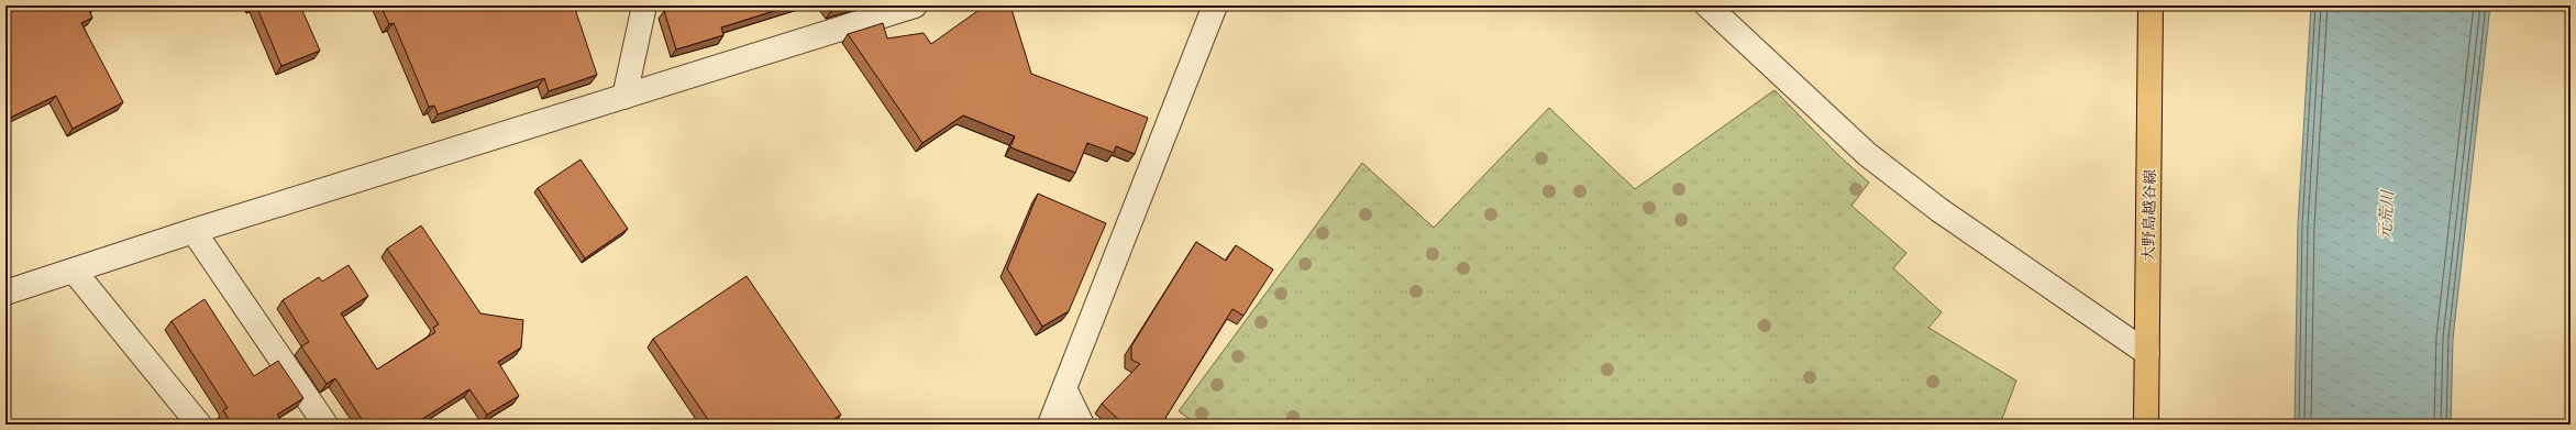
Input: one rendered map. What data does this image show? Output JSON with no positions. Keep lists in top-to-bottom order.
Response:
{
  "streets": {
    "main road": ["大野島越谷線"]
  },
  "water": ["元荒川"]
}
